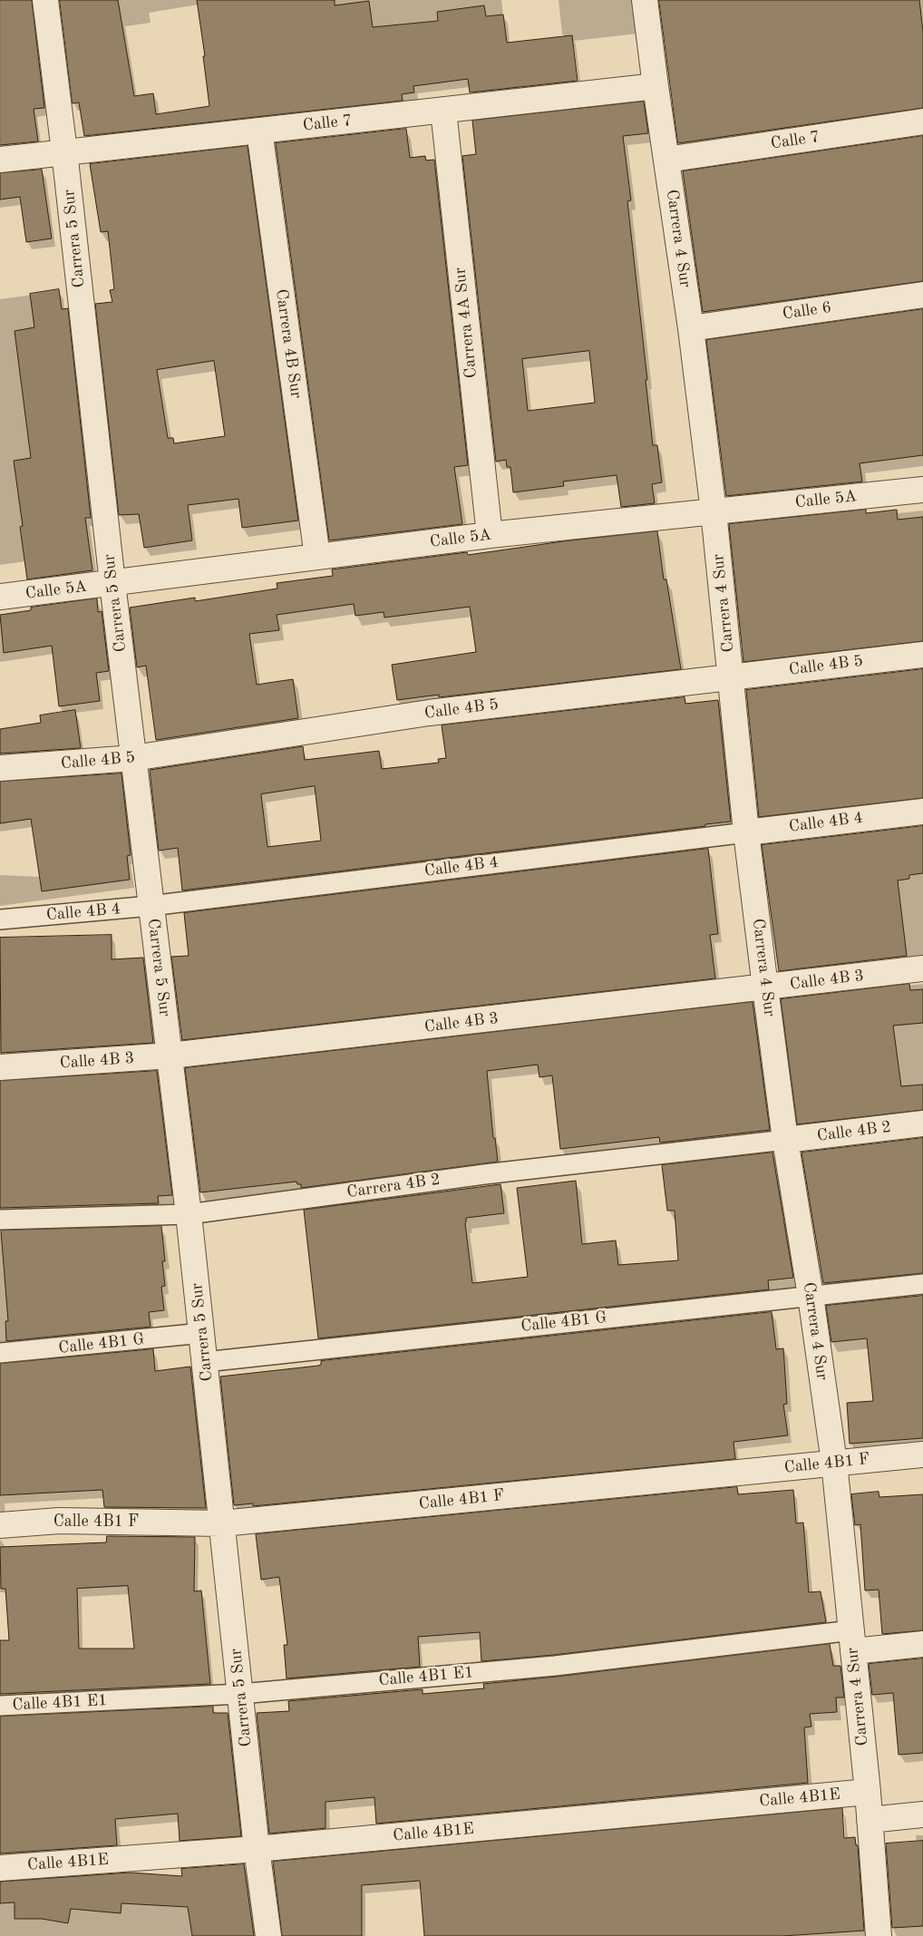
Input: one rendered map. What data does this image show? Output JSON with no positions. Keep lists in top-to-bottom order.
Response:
{
  "streets": {
    "street": [
      "Calle 7",
      "Carrera 5 Sur",
      "Carrera 4 Sur",
      "Calle 6",
      "Carrera 4A Sur",
      "Carrera 4B Sur",
      "Calle 5A",
      "Calle 4B 5",
      "Calle 4B 4",
      "Calle 4B 3",
      "Calle 4B 2",
      "Calle 4B1 F",
      "Calle 4B1 E1",
      "Calle 4B1E"
    ],
    "lane": ["Carrera 4B 2", "Calle 4B1 G"]
  },
  "crossings": [
    ["Calle 7", "Carrera 5 Sur"],
    ["Calle 7", "Carrera 4 Sur"],
    ["Calle 7", "Carrera 4A Sur"],
    ["Calle 7", "Carrera 4B Sur"],
    ["Carrera 5 Sur", "Calle 5A"],
    ["Carrera 5 Sur", "Calle 4B 5"],
    ["Carrera 5 Sur", "Calle 4B 4"],
    ["Carrera 5 Sur", "Calle 4B 3"],
    ["Carrera 5 Sur", "Carrera 4B 2"],
    ["Carrera 5 Sur", "Calle 4B1 G"],
    ["Carrera 5 Sur", "Calle 4B1 F"],
    ["Carrera 5 Sur", "Calle 4B1 E1"],
    ["Carrera 5 Sur", "Calle 4B1E"],
    ["Carrera 4 Sur", "Calle 6"],
    ["Carrera 4 Sur", "Calle 5A"],
    ["Carrera 4 Sur", "Calle 4B 5"],
    ["Carrera 4 Sur", "Calle 4B 4"],
    ["Carrera 4 Sur", "Calle 4B 3"],
    ["Carrera 4 Sur", "Calle 4B 2"],
    ["Carrera 4 Sur", "Carrera 4B 2"],
    ["Carrera 4 Sur", "Calle 4B1 G"],
    ["Carrera 4 Sur", "Calle 4B1 F"],
    ["Carrera 4 Sur", "Calle 4B1 E1"],
    ["Carrera 4 Sur", "Calle 4B1E"],
    ["Carrera 4A Sur", "Calle 5A"],
    ["Carrera 4B Sur", "Calle 5A"],
    ["Calle 4B 2", "Carrera 4B 2"]
  ]
}
